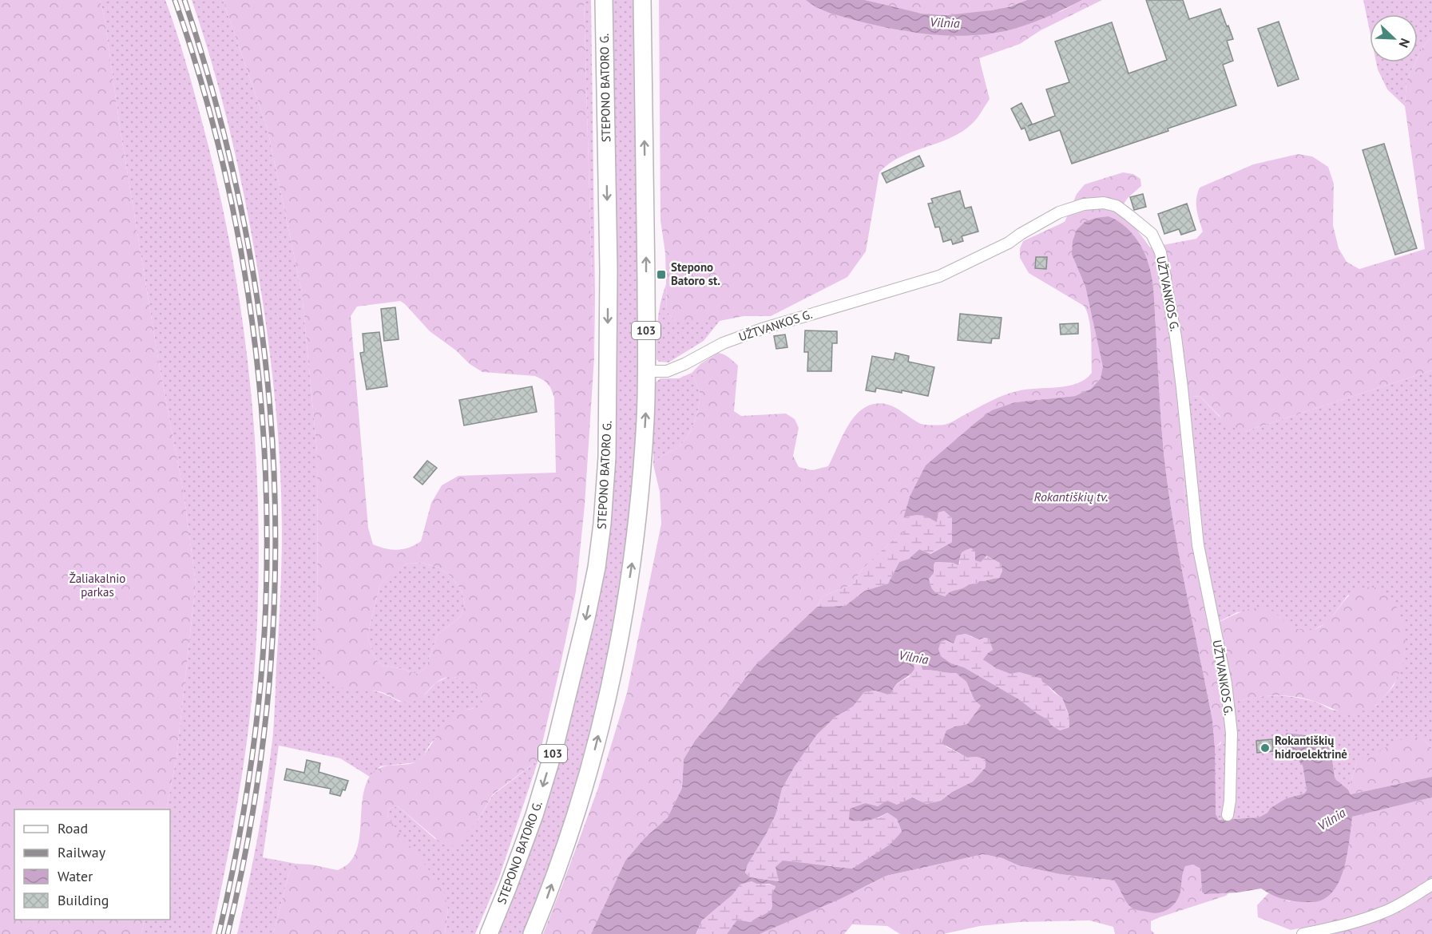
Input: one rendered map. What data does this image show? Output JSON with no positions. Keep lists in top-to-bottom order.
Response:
{
  "streets": {
    "main road": ["STEPONO BATORO G.", "103"],
    "street": ["UŽTVANKOS G."]
  },
  "crossings": [
    ["UŽTVANKOS G.", "103"]
  ],
  "water": ["Vilnia", "Rokantiškių tv."],
  "parks": ["Žaliakalnio parkas"],
  "places": {
    "transit": ["Stepono Batoro st."],
    "other": ["Rokantiškių hidroelektrinė"]
  },
  "legend": [
    "Road",
    "Railway",
    "Water",
    "Building"
  ],
  "north": "bottom right"
}
